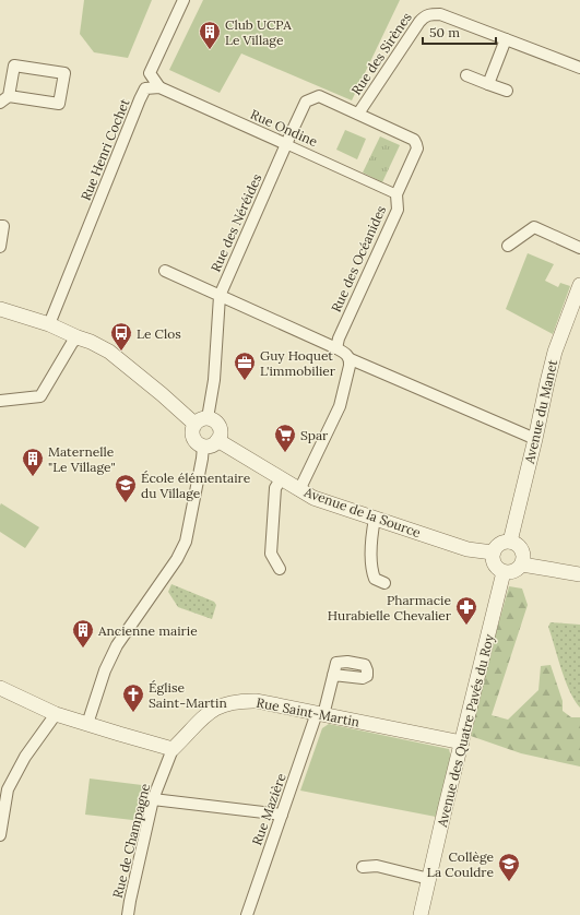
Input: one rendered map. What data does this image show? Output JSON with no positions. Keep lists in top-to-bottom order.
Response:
{
  "streets": {
    "street": [
      "Rue des Sirènes",
      "Rue Ondine",
      "Rue Henri Cochet",
      "Rue des Néréides",
      "Rue des Océanides",
      "Avenue du Manet",
      "Avenue de la Source",
      "Rue Saint-Martin",
      "Avenue des Quatre Pavés du Roy",
      "Rue Mazière",
      "Rue de Champagne"
    ]
  },
  "crossings": [
    ["Rue des Sirènes", "Rue des Néréides"],
    ["Rue des Sirènes", "Rue des Océanides"],
    ["Rue Ondine", "Rue Henri Cochet"],
    ["Rue Ondine", "Rue des Néréides"],
    ["Rue Ondine", "Rue des Océanides"],
    ["Rue des Néréides", "Rue des Océanides"],
    ["Rue des Néréides", "Avenue de la Source"],
    ["Avenue du Manet", "Avenue de la Source"],
    ["Avenue du Manet", "Avenue des Quatre Pavés du Roy"],
    ["Avenue de la Source", "Avenue des Quatre Pavés du Roy"],
    ["Rue Saint-Martin", "Avenue des Quatre Pavés du Roy"],
    ["Rue Saint-Martin", "Rue Mazière"],
    ["Rue Saint-Martin", "Rue de Champagne"]
  ],
  "places": {
    "building": ["Club UCPA Le Village", "Maternelle \"Le Village\"", "Ancienne mairie"],
    "bus stop": ["Le Clos"],
    "office": ["Guy Hoquet L'immobilier"],
    "supermarket": ["Spar"],
    "school or university": ["École élémentaire du Village", "Collège La Couldre"],
    "pharmacy": ["Pharmacie Hurabielle Chevalier"],
    "church": ["Église Saint-Martin"]
  },
  "scale_bar": "50 m"
}
